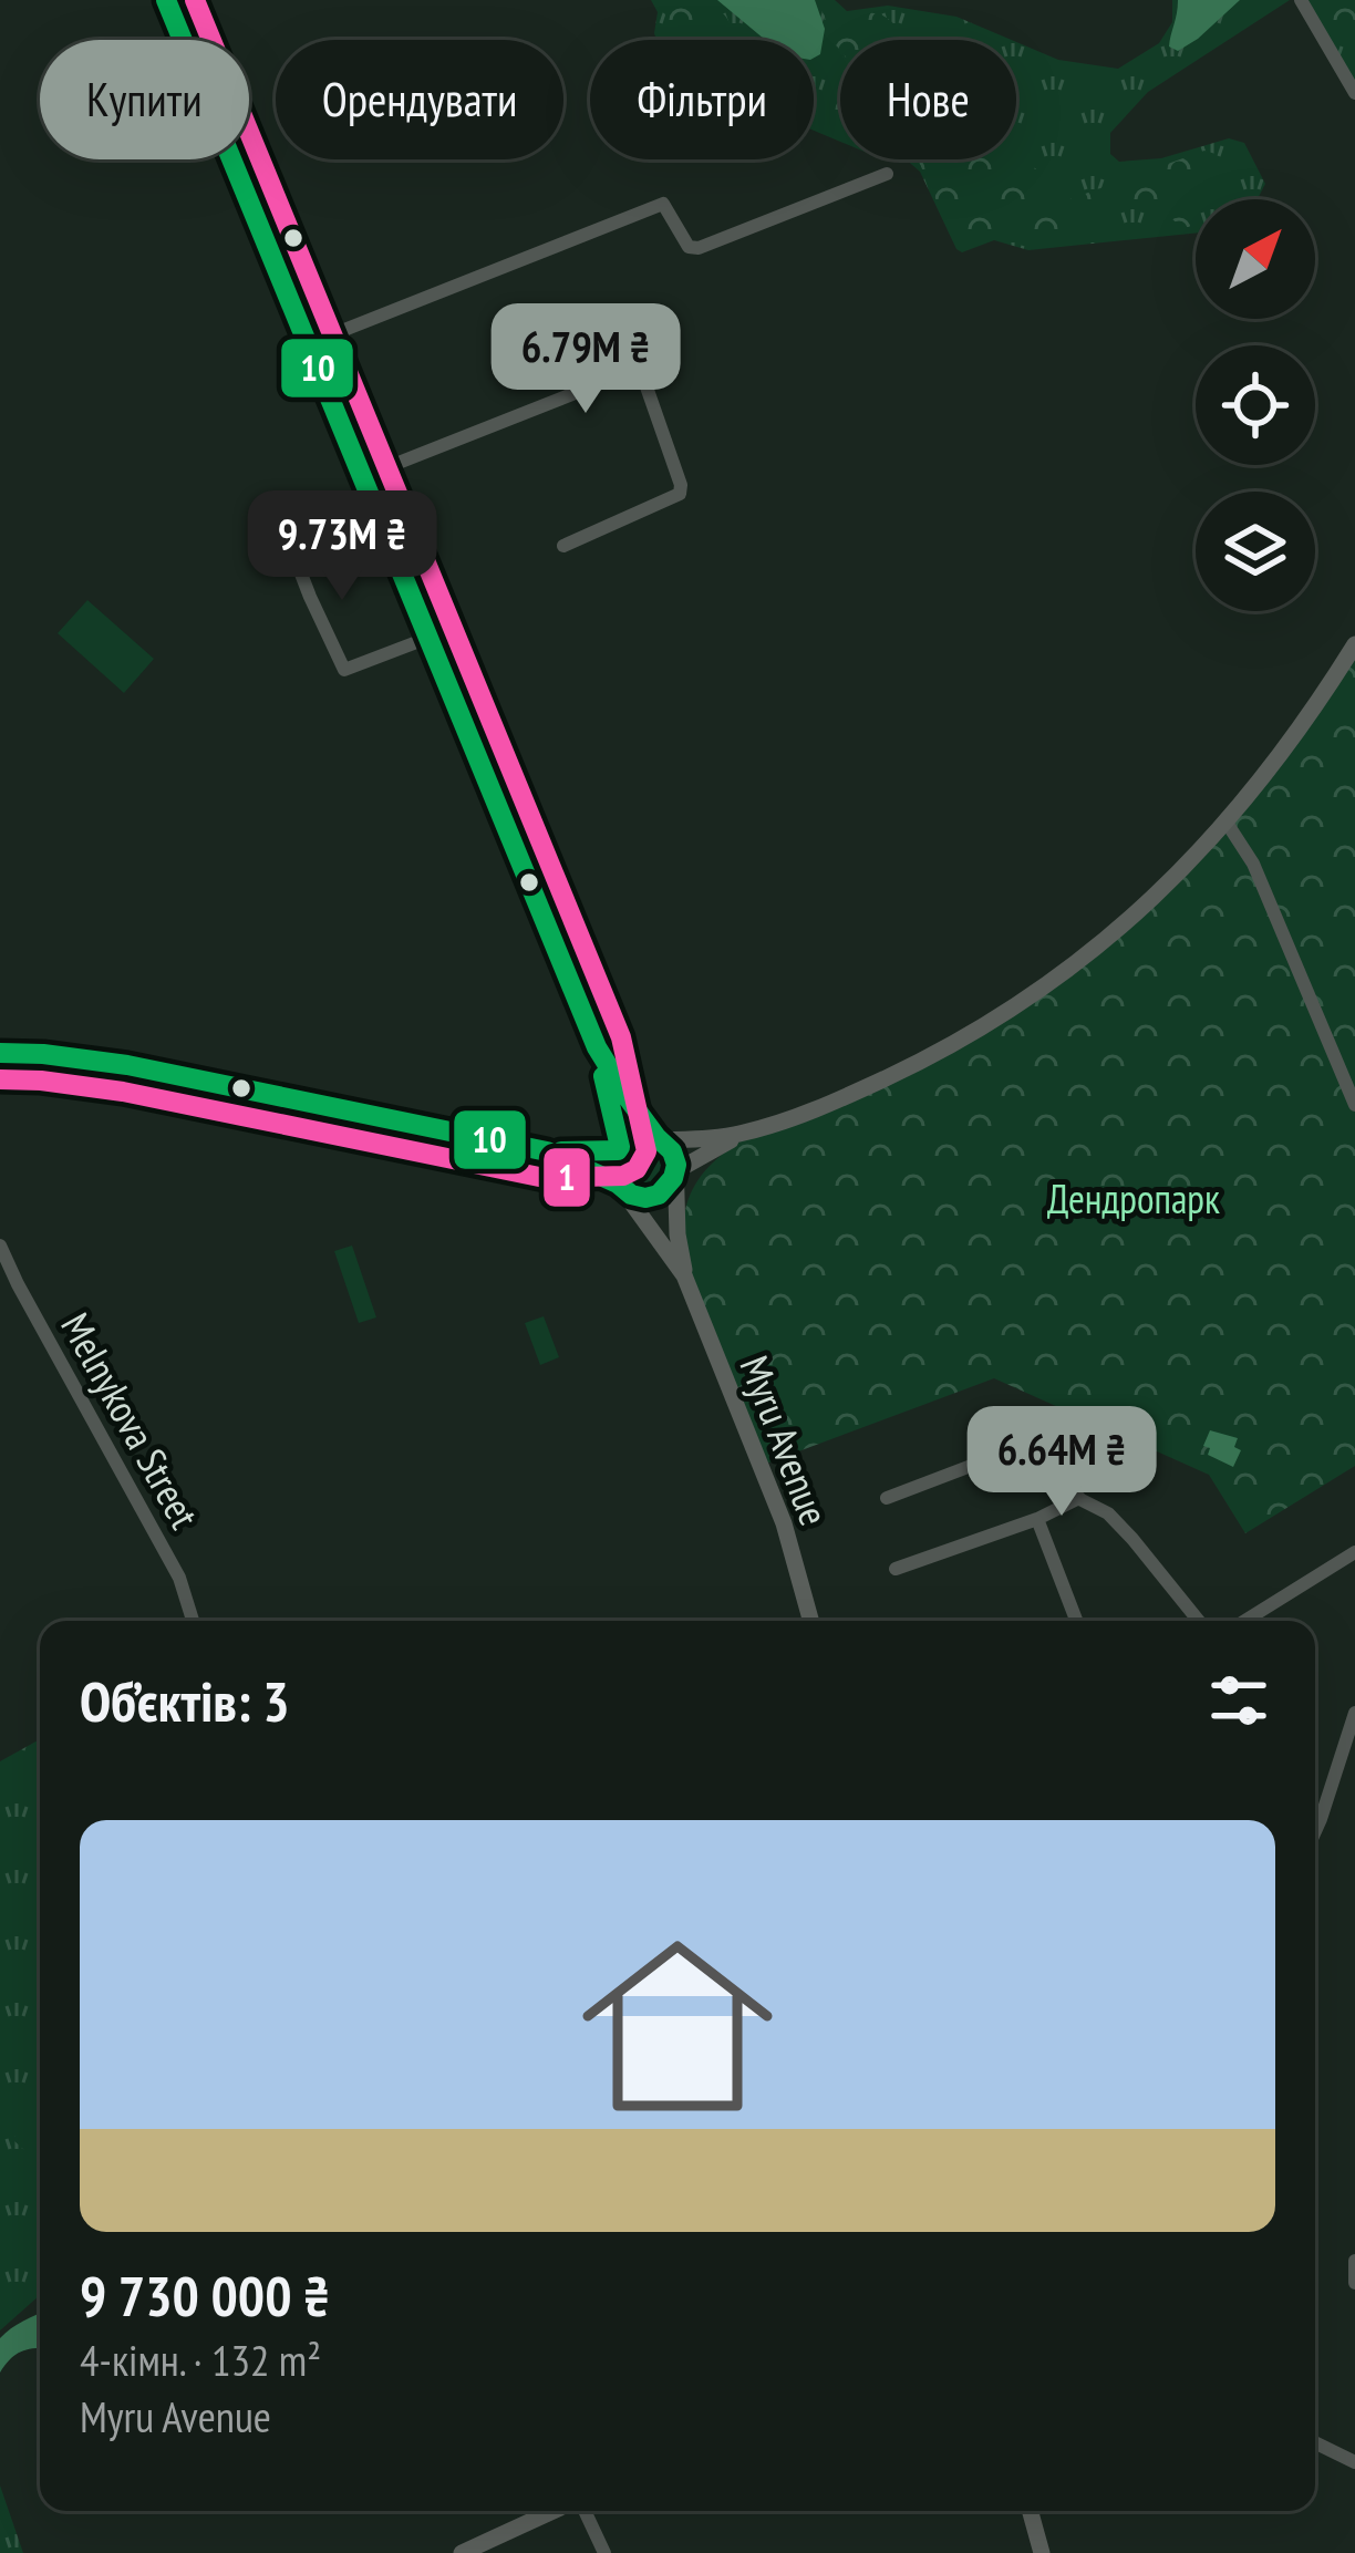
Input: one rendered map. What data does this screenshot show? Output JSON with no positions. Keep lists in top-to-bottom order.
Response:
{
  "streets": {
    "main road": ["Myru Avenue"],
    "street": ["Melnykova Street"]
  },
  "parks": ["Дендропарк"],
  "lines": ["transit line 10", "transit line 1"],
  "north": "top right",
  "page": {
    "chip": [
      "Купити",
      "Орендувати",
      "Фільтри",
      "Нове"
    ],
    "price": ["6.79M ₴", "9.73M ₴", "6.64M ₴"],
    "heading": "Об’єктів: 3",
    "list": [
      {
        "name": "9 730 000 ₴",
        "note": "4-кімн. · 132 m² · Myru Avenue"
      }
    ]
  }
}
